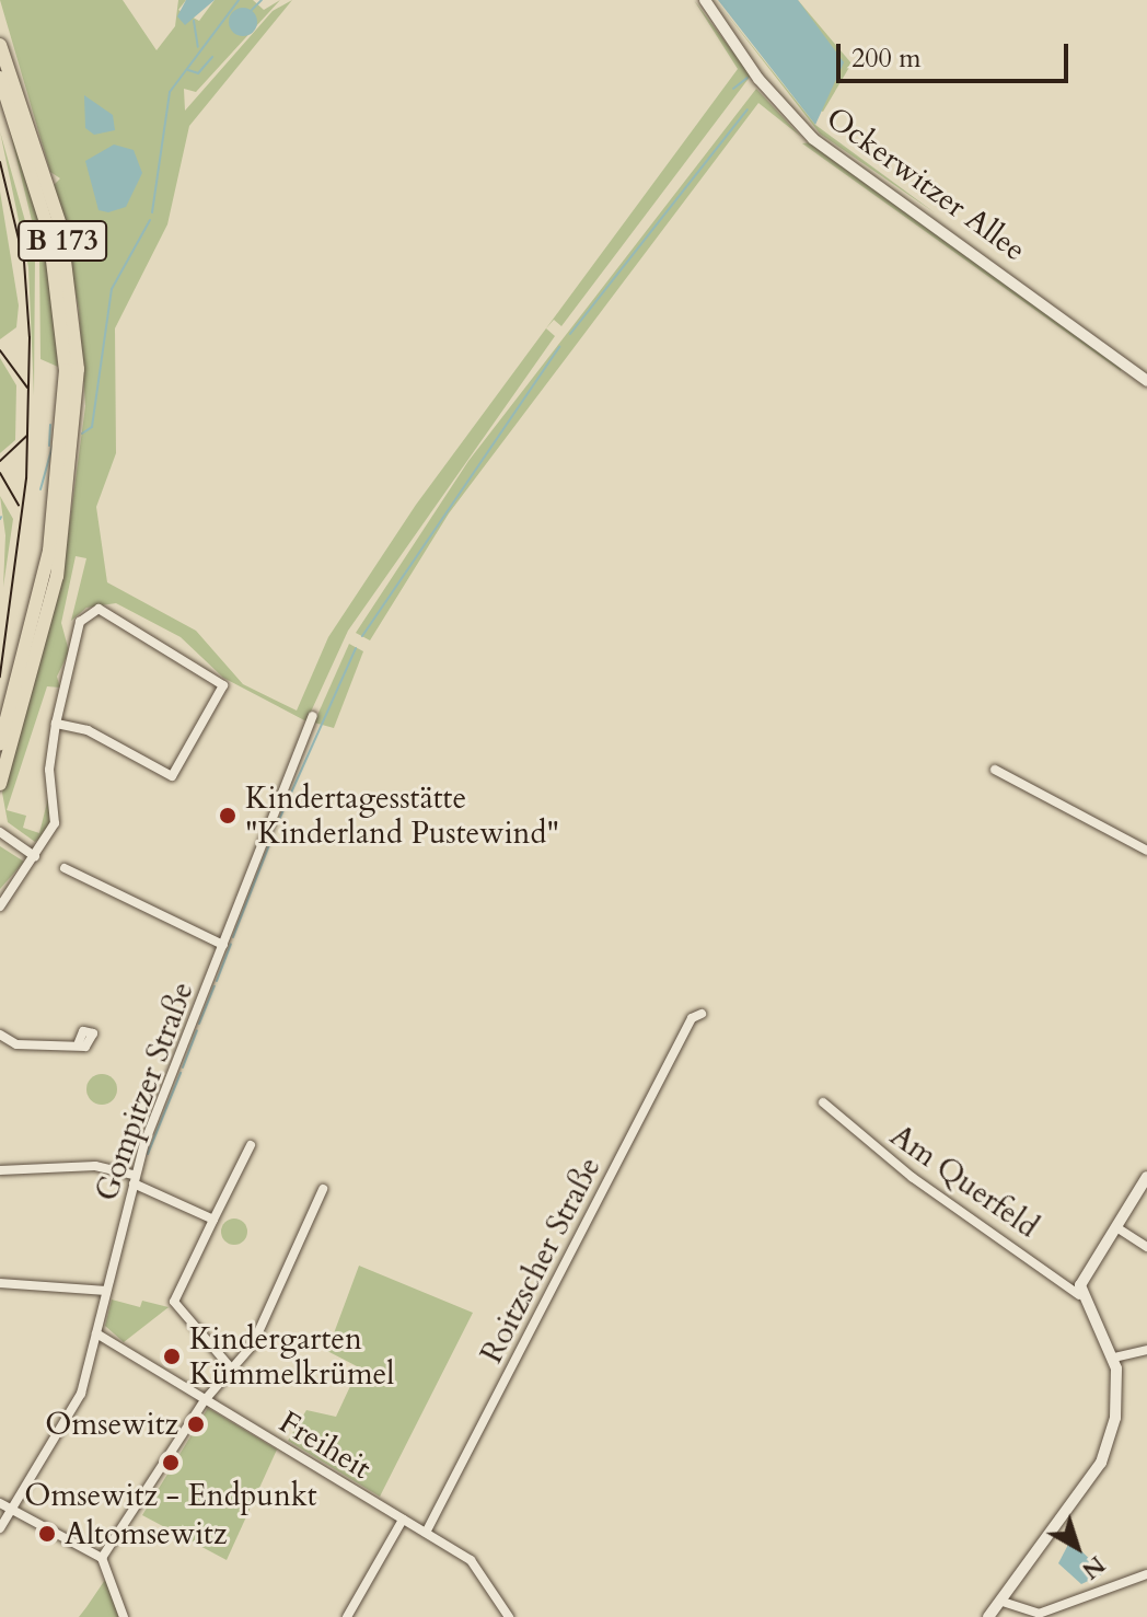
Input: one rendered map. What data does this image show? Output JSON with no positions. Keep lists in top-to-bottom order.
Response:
{
  "streets": {
    "highway": ["B 173"],
    "street": [
      "Ockerwitzer Allee",
      "Gompitzer Straße",
      "Am Querfeld",
      "Roitzscher Straße",
      "Freiheit"
    ]
  },
  "crossings": [
    ["Gompitzer Straße", "Freiheit"],
    ["Roitzscher Straße", "Freiheit"]
  ],
  "places": [
    "Kindertagesstätte \"Kinderland Pustewind\"",
    "Kindergarten Kümmelkrümel",
    "Omsewitz",
    "Omsewitz - Endpunkt",
    "Altomsewitz"
  ],
  "scale_bar": "200 m",
  "north": "bottom right"
}
